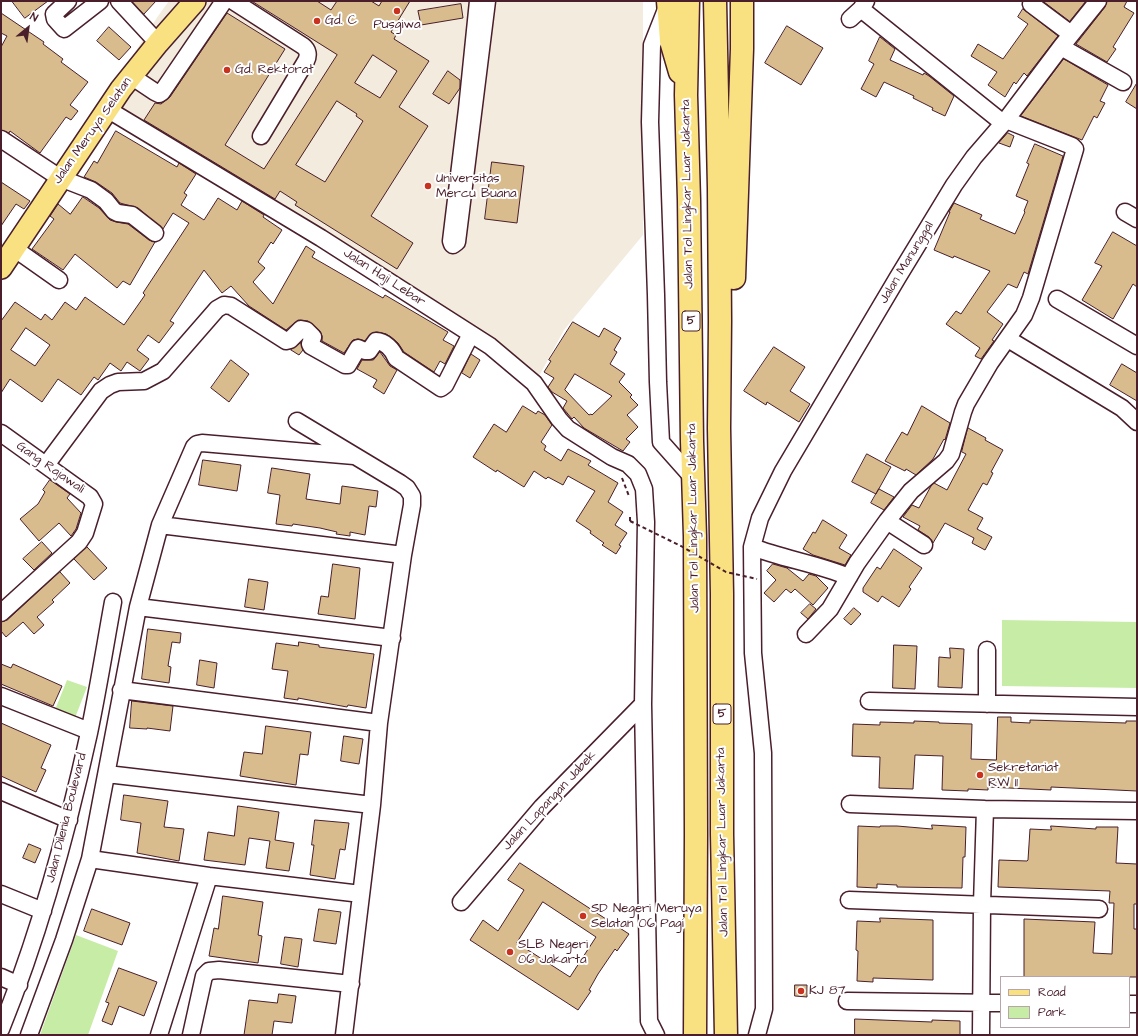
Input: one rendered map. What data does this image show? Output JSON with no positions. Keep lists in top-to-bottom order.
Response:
{
  "streets": {
    "highway": ["Jalan Tol Lingkar Luar Jakarta", "5"],
    "main road": ["Jalan Meruya Selatan"],
    "street": [
      "Jalan Manunggal",
      "Jalan Haji Lebar",
      "Gang Rajawali",
      "Jalan Lapangan Jabek",
      "Jalan Dilenia Boulevard"
    ]
  },
  "crossings": [
    ["Jalan Meruya Selatan", "Jalan Haji Lebar"],
    ["Jalan Haji Lebar", "Jalan Lapangan Jabek"]
  ],
  "places": [
    "Pusgiwa",
    "Gd. C",
    "Gd. Rektorat",
    "Universitas Mercu Buana",
    "Sekretariat RW 11",
    "SD Negeri Meruya Selatan 06 Pagi",
    "SLB Negeri 06 Jakarta",
    "KJ 87"
  ],
  "legend": ["Road", "Park"],
  "north": "top right"
}
